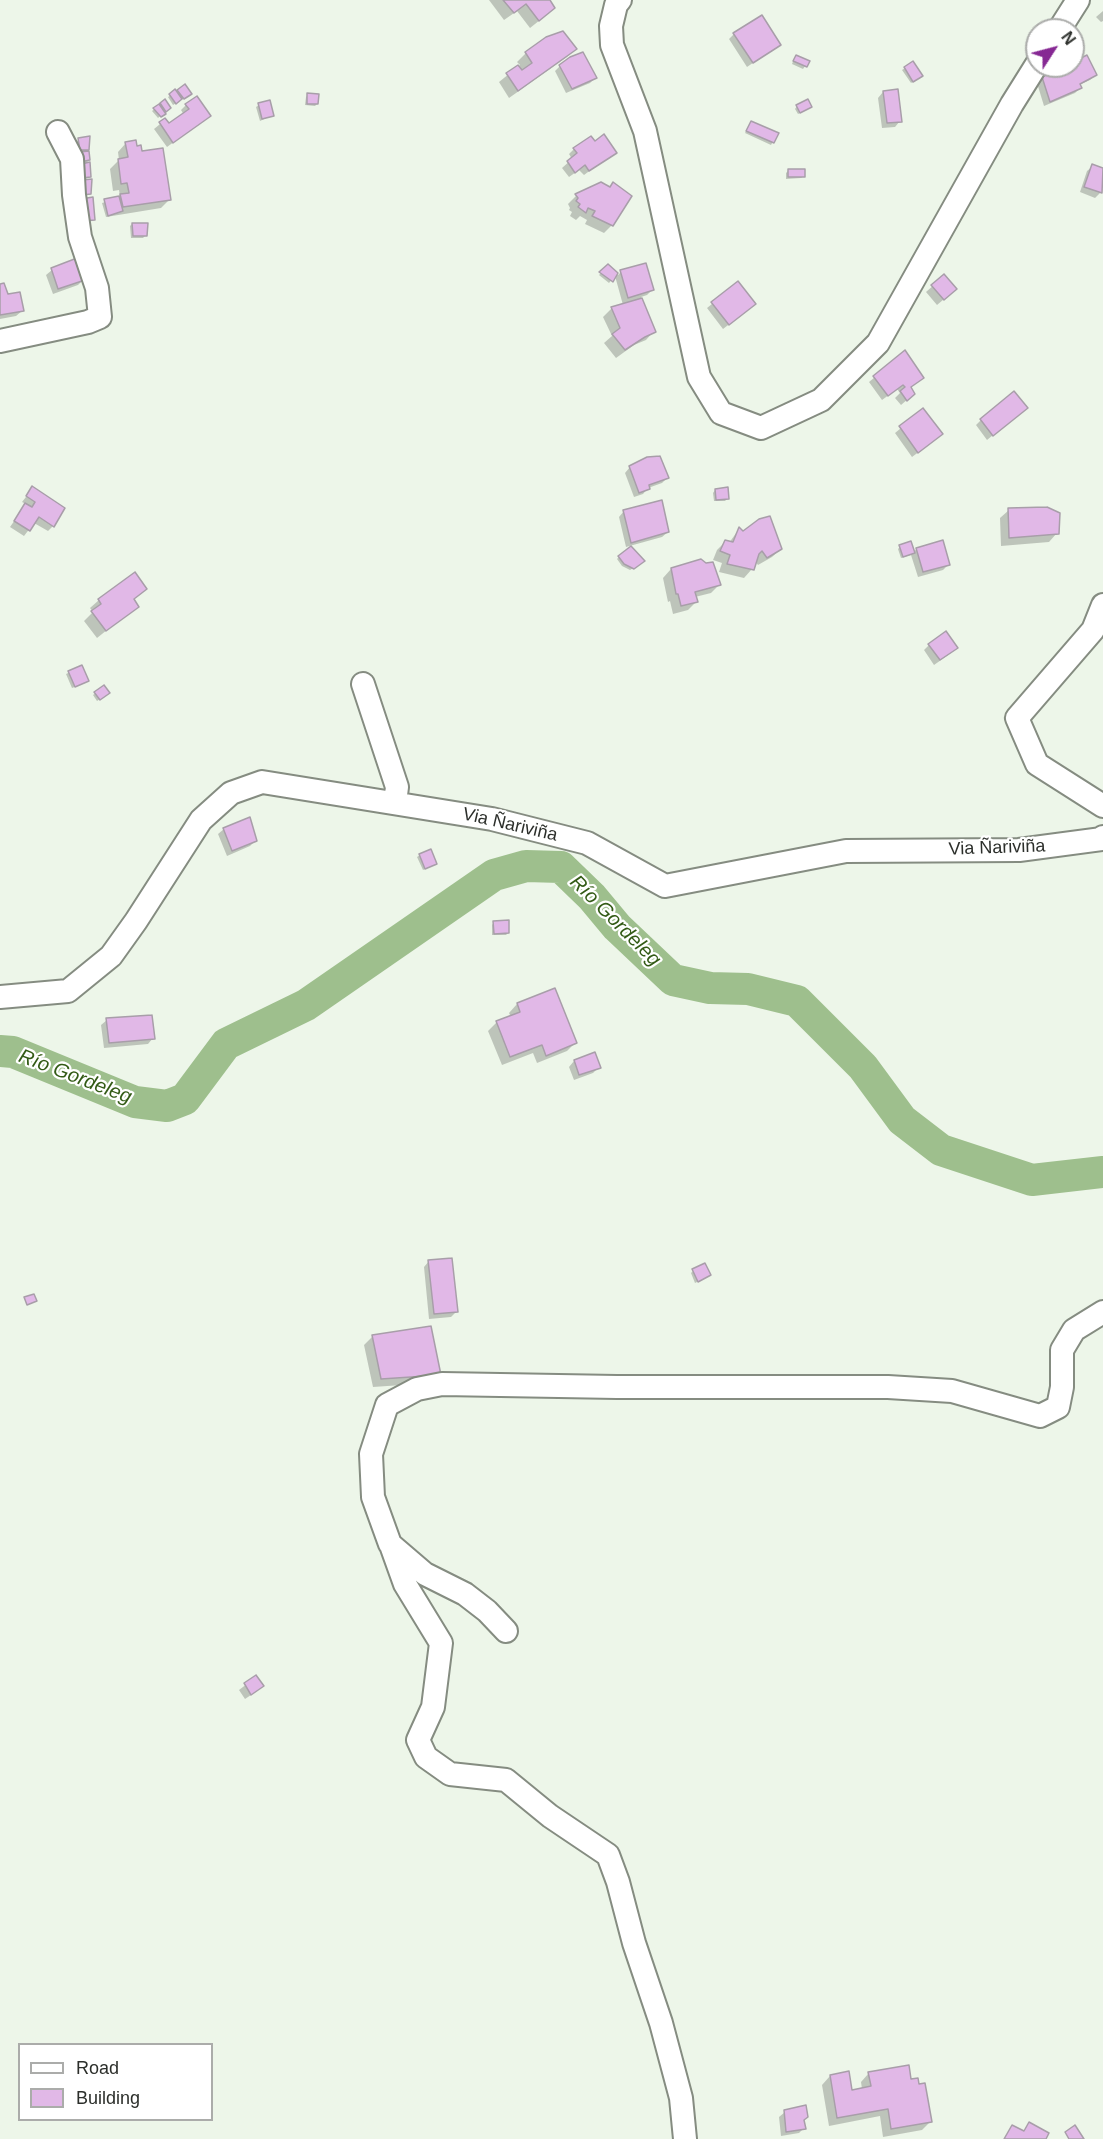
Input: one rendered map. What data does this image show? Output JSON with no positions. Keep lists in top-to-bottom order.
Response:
{
  "streets": {
    "street": ["Via Ñariviña"]
  },
  "water": ["Río Gordeleg"],
  "legend": ["Road", "Building"],
  "north": "top right"
}
